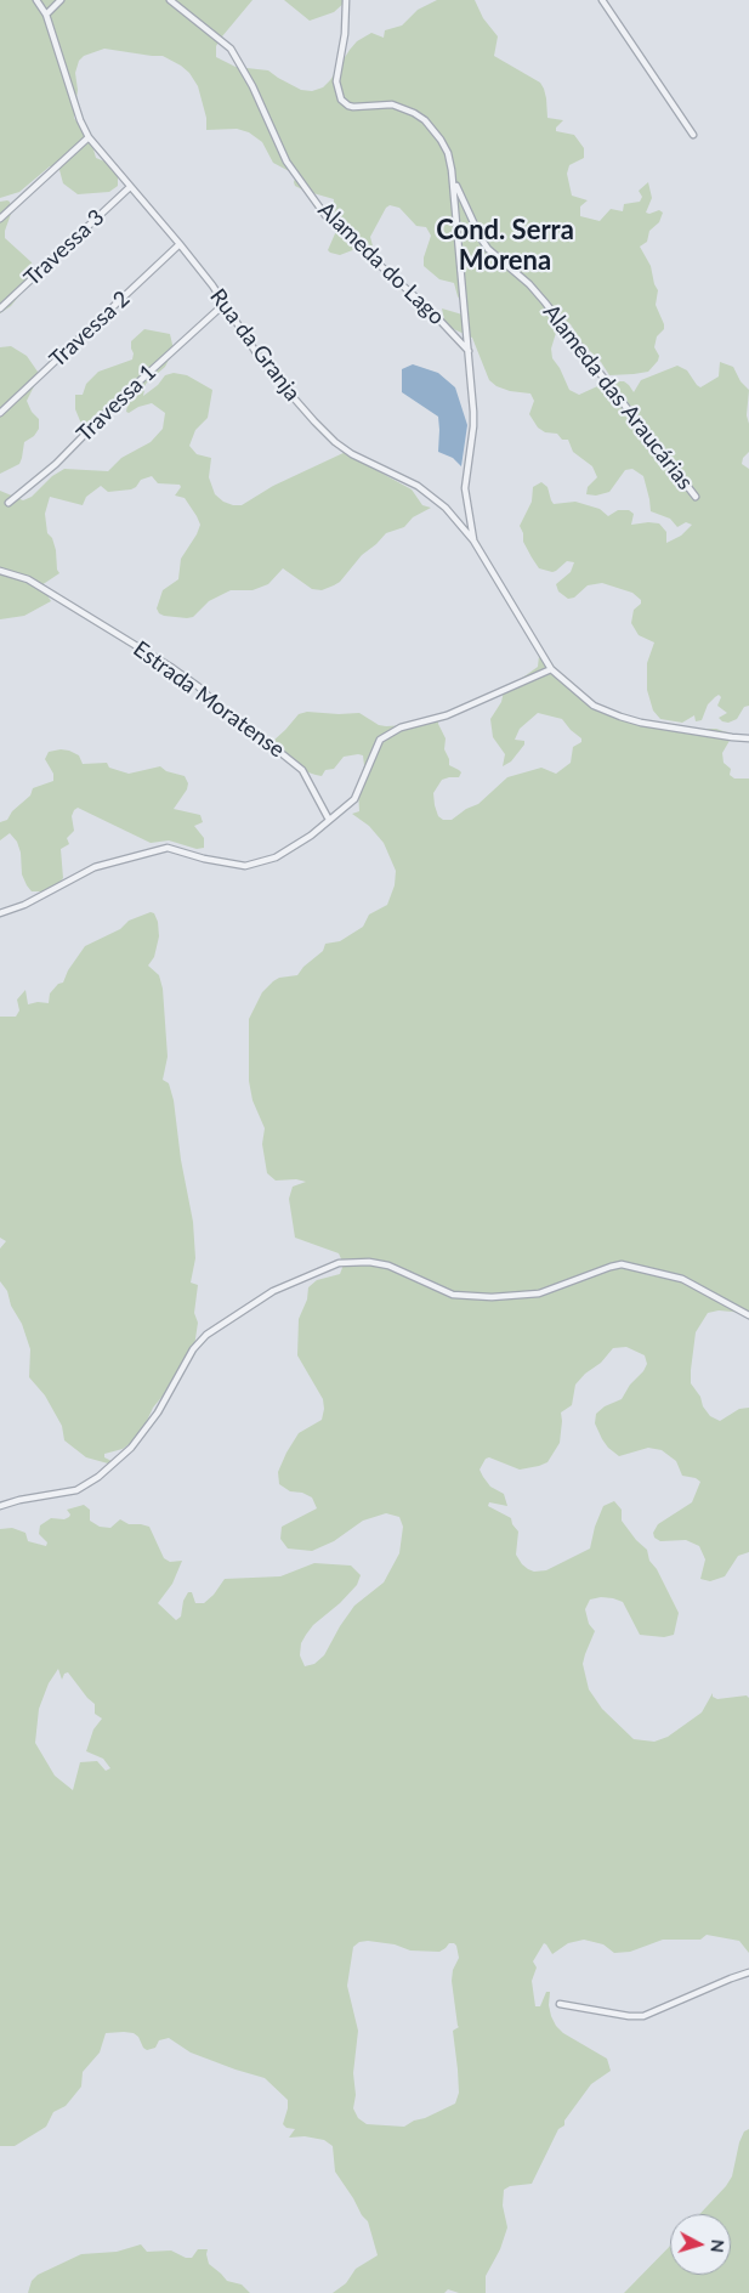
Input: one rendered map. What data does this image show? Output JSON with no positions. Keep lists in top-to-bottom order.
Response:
{
  "streets": {
    "street": [
      "Travessa 3",
      "Alameda do Lago",
      "Travessa 2",
      "Rua da Granja",
      "Alameda das Araucárias",
      "Travessa 1",
      "Estrada Moratense"
    ]
  },
  "crossings": [
    ["Travessa 3", "Rua da Granja"],
    ["Travessa 2", "Rua da Granja"],
    ["Rua da Granja", "Travessa 1"]
  ],
  "districts": ["Cond. Serra Morena"],
  "north": "right"
}
